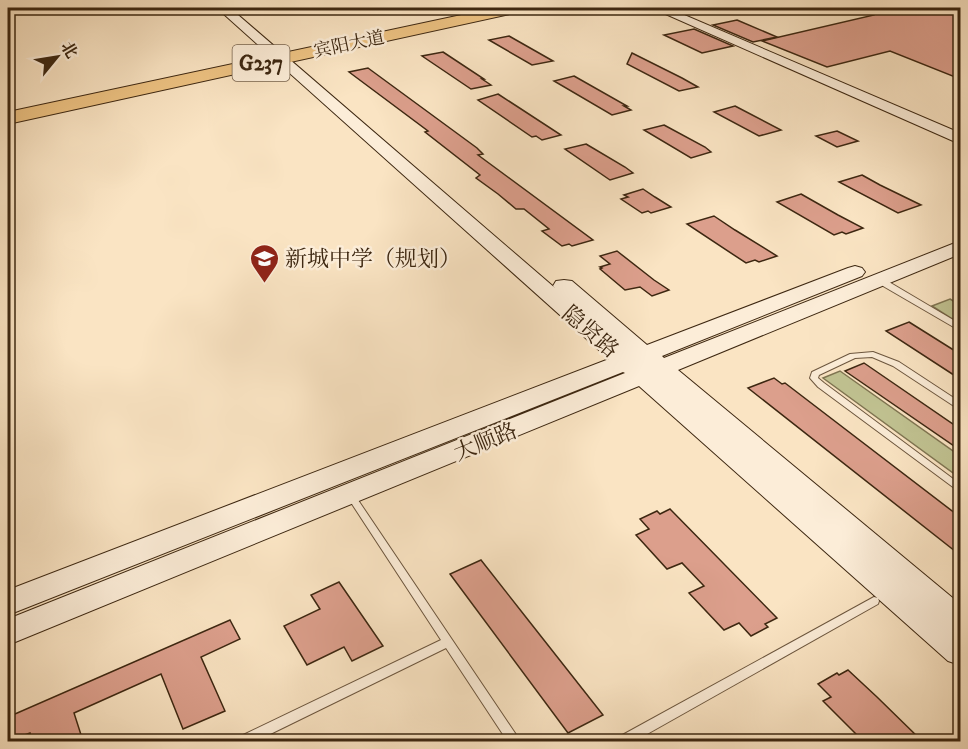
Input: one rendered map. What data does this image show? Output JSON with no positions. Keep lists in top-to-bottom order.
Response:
{
  "streets": {
    "highway": ["宾阳大道", "G237"],
    "street": ["隐贤路", "大顺路"]
  },
  "crossings": [
    ["宾阳大道", "隐贤路"],
    ["隐贤路", "大顺路"]
  ],
  "places": {
    "school or university": ["新城中学（规划）"]
  },
  "north": "top right"
}
